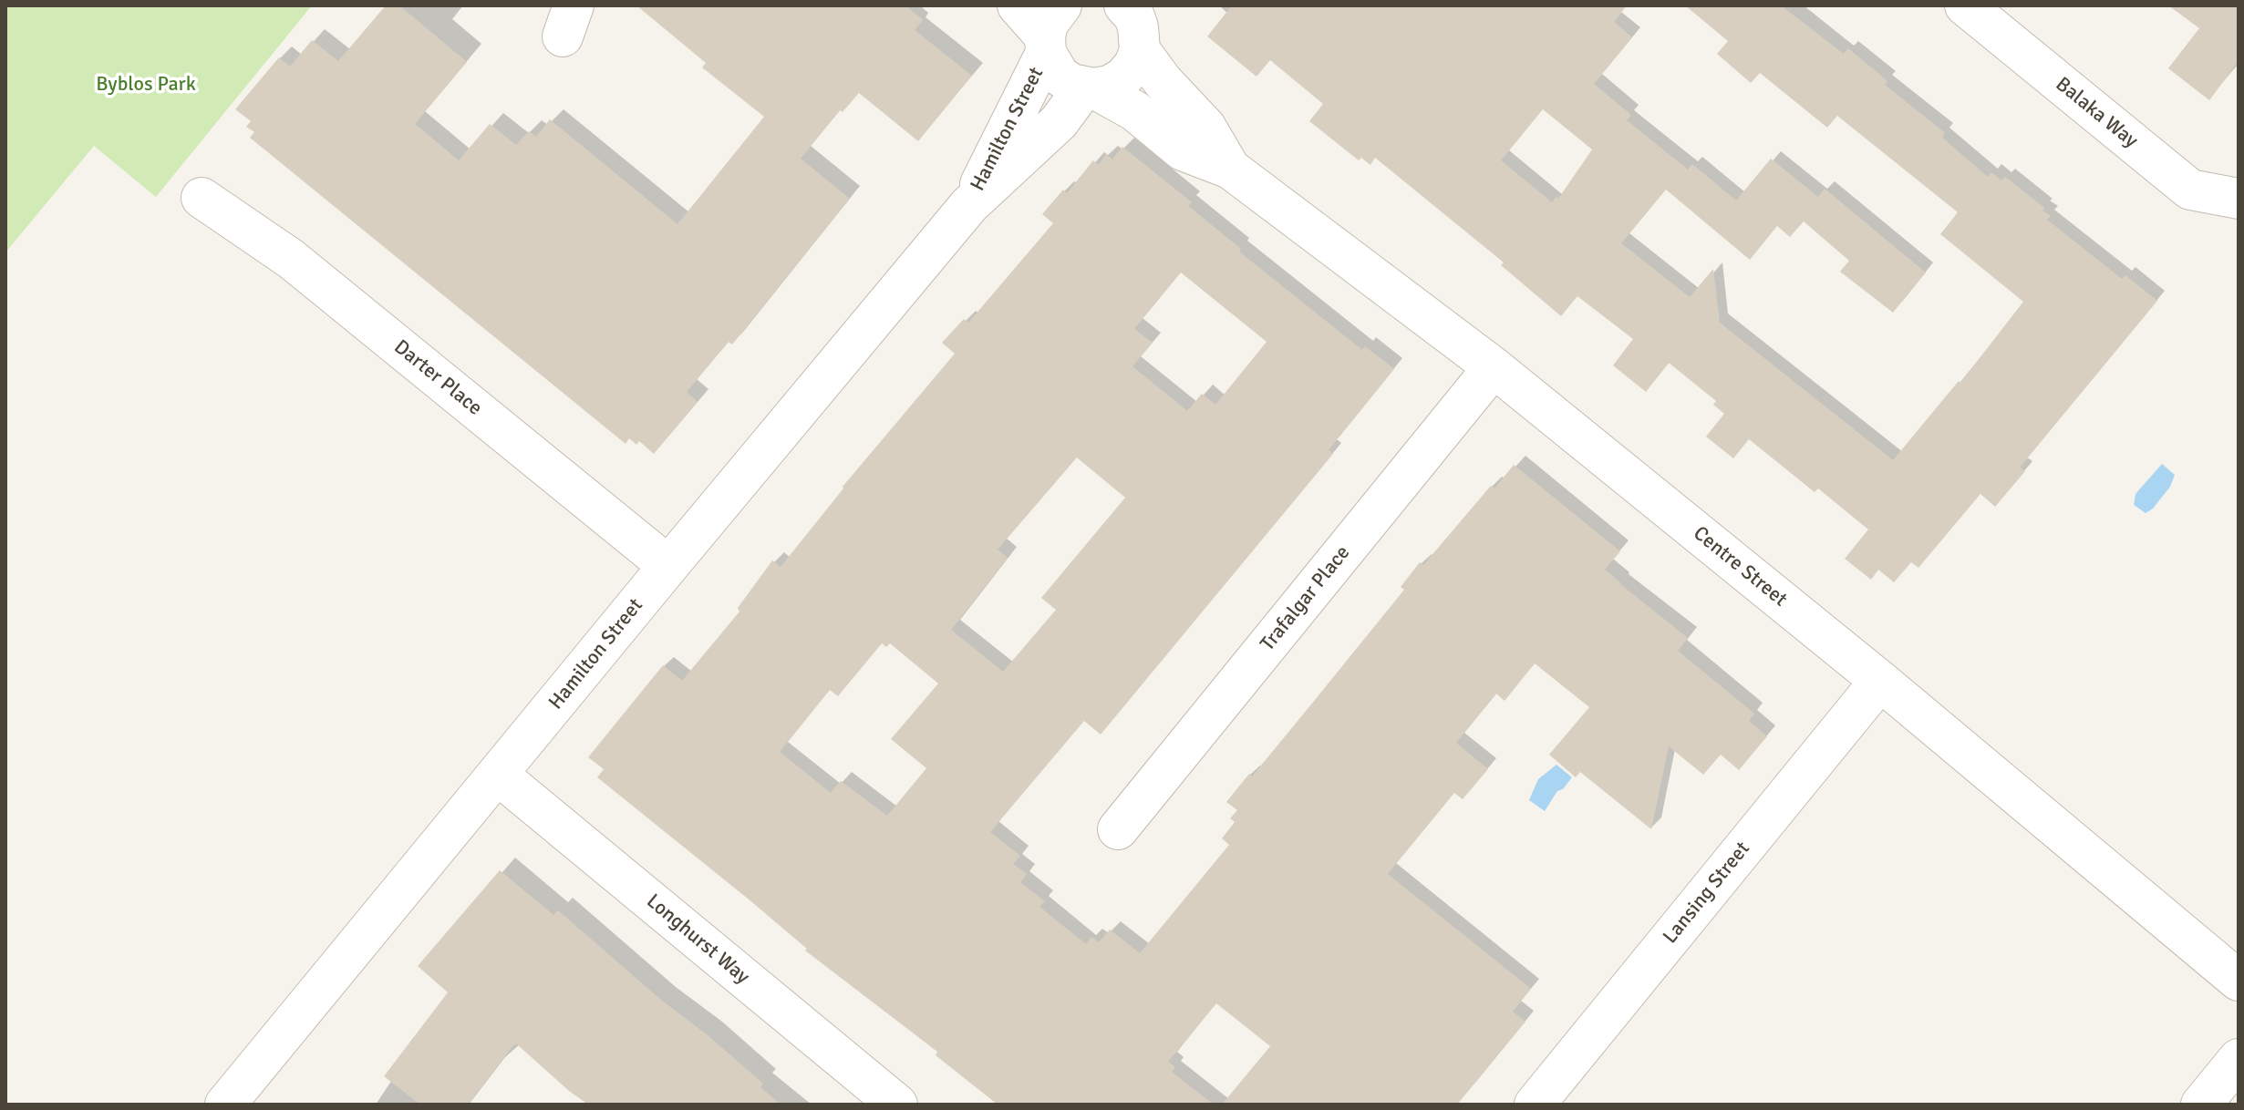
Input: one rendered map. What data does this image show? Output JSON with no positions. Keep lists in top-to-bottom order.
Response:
{
  "streets": {
    "street": [
      "Balaka Way",
      "Hamilton Street",
      "Darter Place",
      "Centre Street",
      "Trafalgar Place",
      "Lansing Street",
      "Longhurst Way"
    ]
  },
  "crossings": [
    ["Hamilton Street", "Darter Place"],
    ["Hamilton Street", "Centre Street"],
    ["Hamilton Street", "Longhurst Way"],
    ["Centre Street", "Trafalgar Place"],
    ["Centre Street", "Lansing Street"]
  ],
  "parks": ["Byblos Park"]
}
